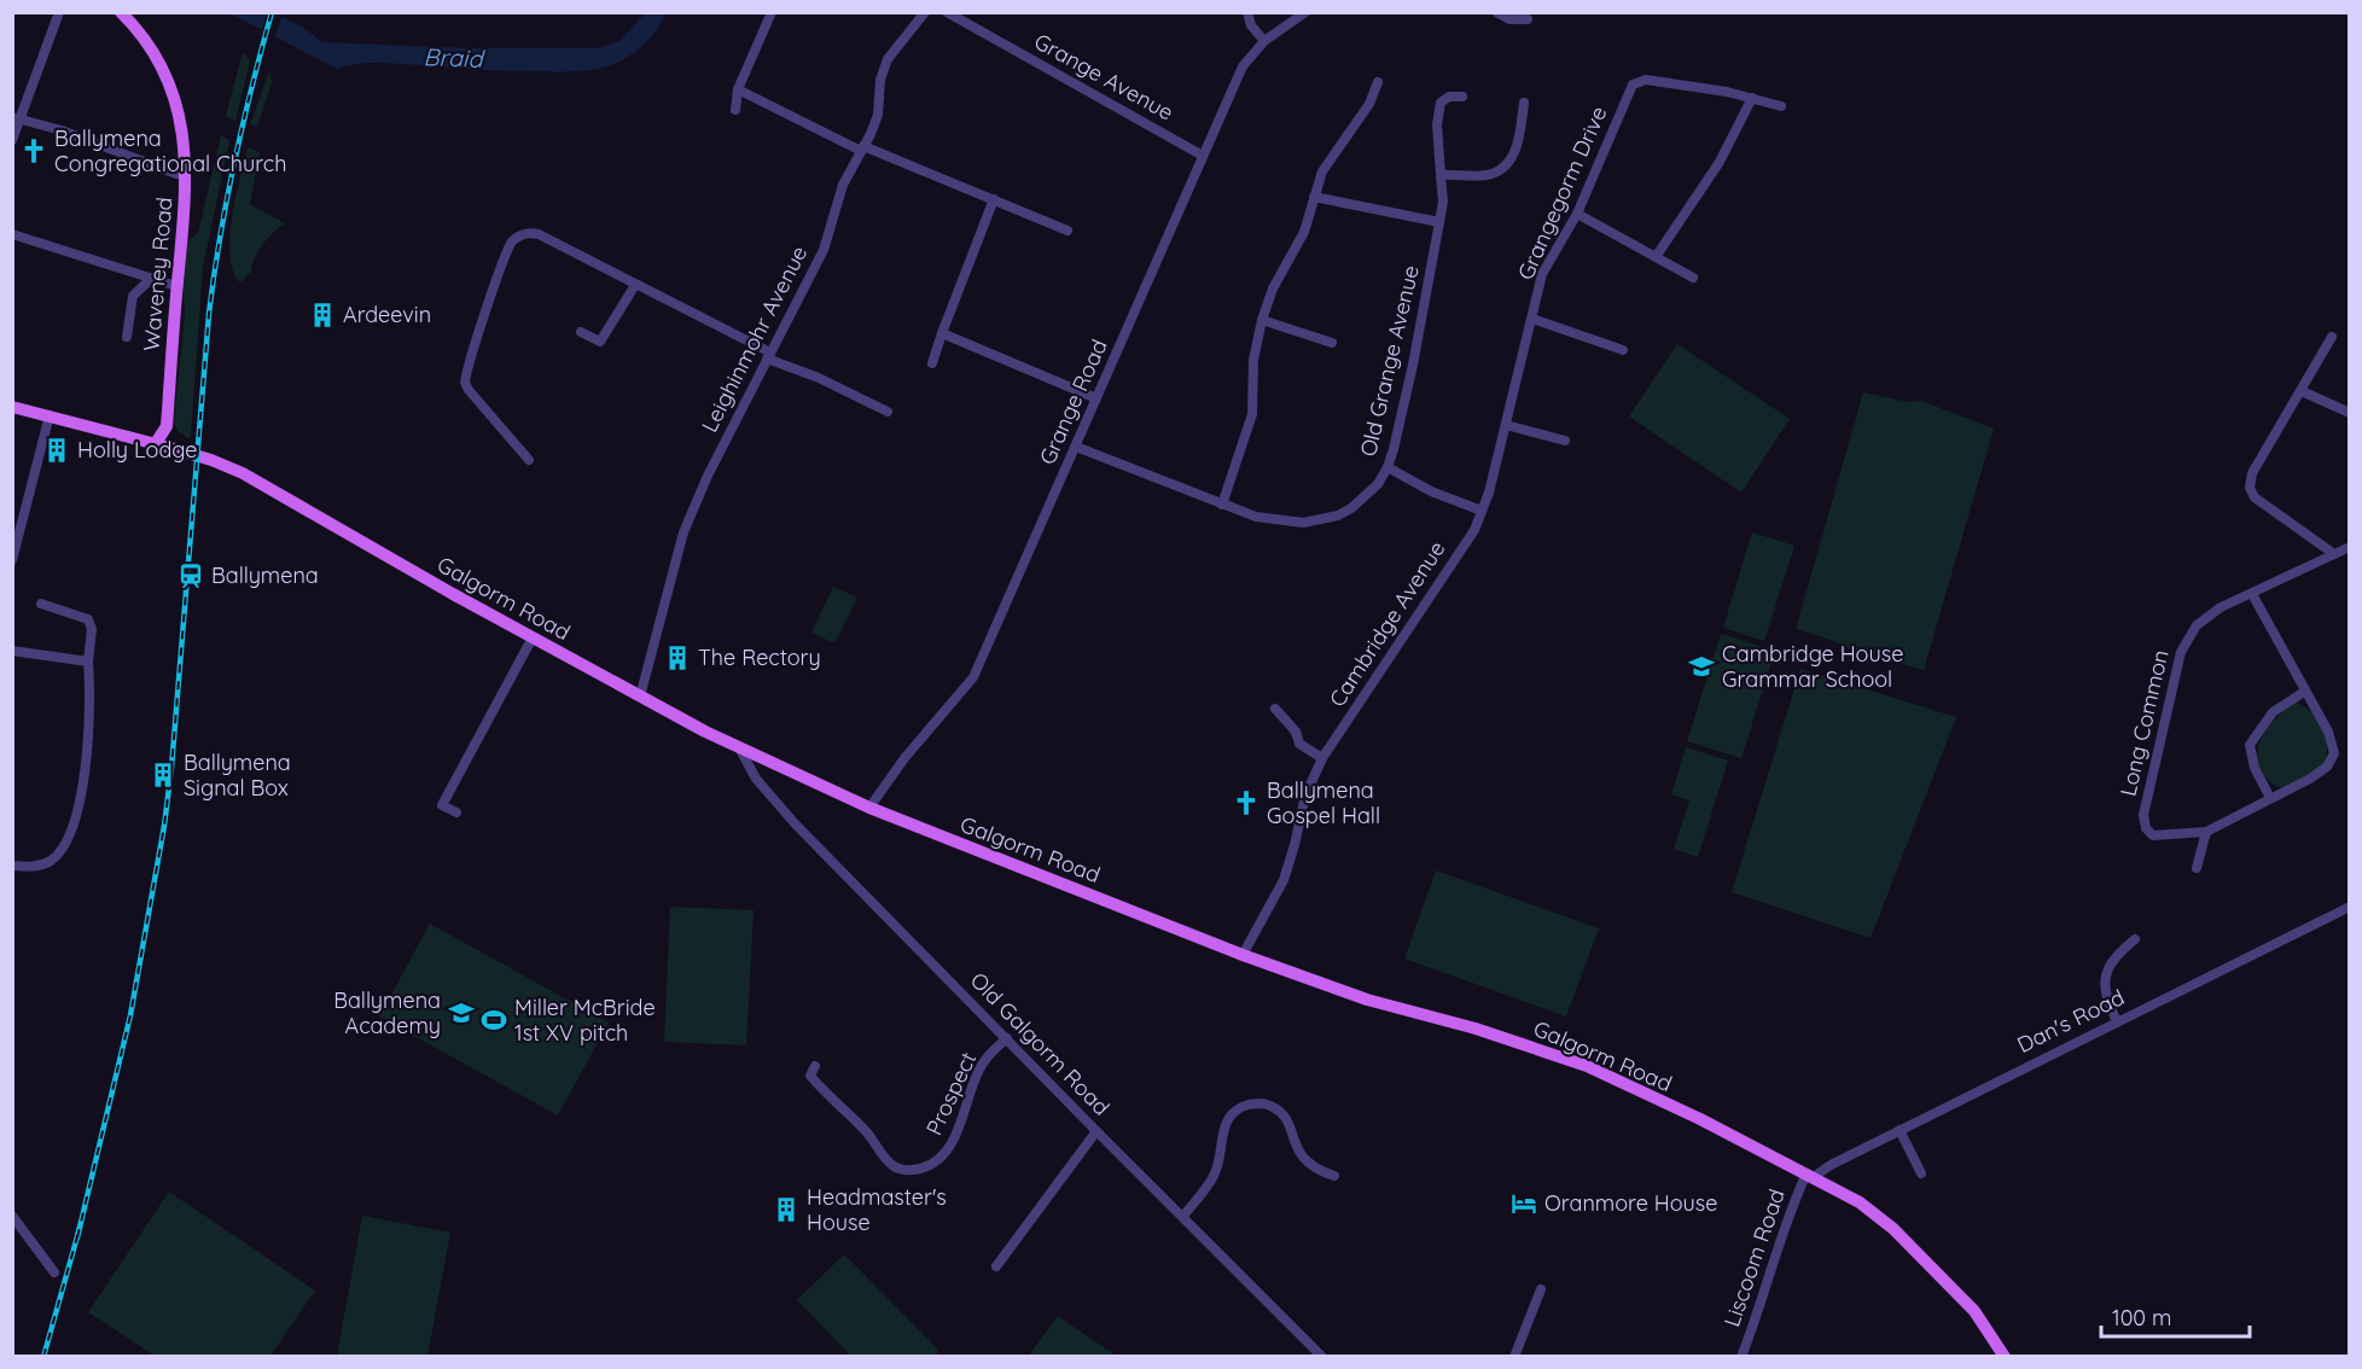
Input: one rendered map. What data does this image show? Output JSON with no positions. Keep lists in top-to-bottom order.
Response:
{
  "streets": {
    "main road": ["Waveney Road", "Galgorm Road"],
    "street": [
      "Grange Avenue",
      "Grangegorm Drive",
      "Leighinmohr Avenue",
      "Old Grange Avenue",
      "Grange Road",
      "Cambridge Avenue",
      "Long Common",
      "Dan's Road",
      "Old Galgorm Road",
      "Prospect",
      "Liscoom Road"
    ]
  },
  "crossings": [
    ["Grange Avenue", "Grange Road"],
    ["Grangegorm Drive", "Cambridge Avenue"],
    ["Waveney Road", "Galgorm Road"],
    ["Leighinmohr Avenue", "Galgorm Road"],
    ["Old Grange Avenue", "Grange Road"],
    ["Grange Road", "Galgorm Road"],
    ["Galgorm Road", "Cambridge Avenue"],
    ["Galgorm Road", "Dan's Road"],
    ["Galgorm Road", "Old Galgorm Road"],
    ["Galgorm Road", "Liscoom Road"],
    ["Dan's Road", "Liscoom Road"],
    ["Old Galgorm Road", "Prospect"]
  ],
  "water": ["Braid"],
  "places": {
    "church": ["Ballymena Congregational Church", "Ballymena Gospel Hall"],
    "building": [
      "Ardeevin",
      "Holly Lodge",
      "The Rectory",
      "Ballymena Signal Box",
      "Headmaster's House"
    ],
    "station": ["Ballymena"],
    "school or university": ["Cambridge House Grammar School", "Ballymena Academy"],
    "sports": ["Miller McBride 1st XV pitch"],
    "hotel": ["Oranmore House"]
  },
  "scale_bar": "100 m"
}
